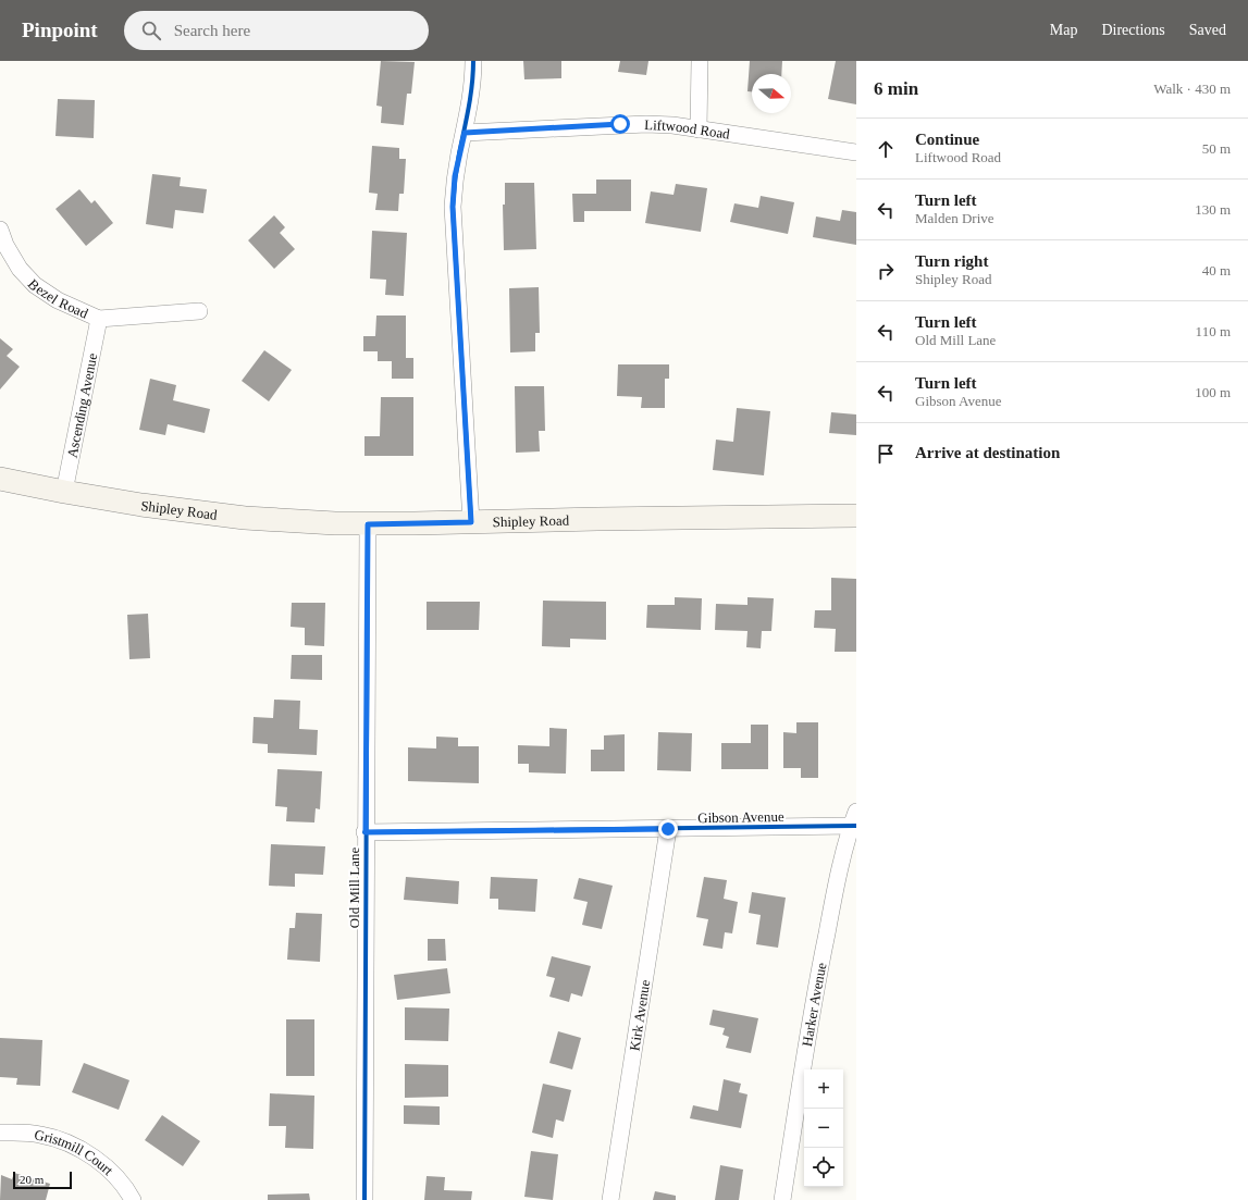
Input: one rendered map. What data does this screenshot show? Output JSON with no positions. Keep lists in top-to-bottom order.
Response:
{
  "streets": {
    "main road": ["Shipley Road"],
    "street": [
      "Liftwood Road",
      "Bezel Road",
      "Ascending Avenue",
      "Gibson Avenue",
      "Old Mill Lane",
      "Harker Avenue",
      "Kirk Avenue",
      "Gristmill Court"
    ]
  },
  "crossings": [
    ["Bezel Road", "Ascending Avenue"],
    ["Ascending Avenue", "Shipley Road"],
    ["Shipley Road", "Old Mill Lane"],
    ["Gibson Avenue", "Old Mill Lane"],
    ["Gibson Avenue", "Harker Avenue"],
    ["Gibson Avenue", "Kirk Avenue"]
  ],
  "scale_bar": "20 m",
  "north": "right",
  "page": {
    "header": "Pinpoint",
    "search": "Search here",
    "nav": ["Map", "Directions", "Saved"],
    "heading": ["6 min", "Walk · 430 m"],
    "list": [
      ["Continue", "Liftwood Road", "50 m"],
      ["Turn left", "Malden Drive", "130 m"],
      ["Turn right", "Shipley Road", "40 m"],
      ["Turn left", "Old Mill Lane", "110 m"],
      ["Turn left", "Gibson Avenue", "100 m"],
      "Arrive at destination"
    ],
    "map_buttons": ["+", "−"],
    "scale": "20 m"
  }
}
